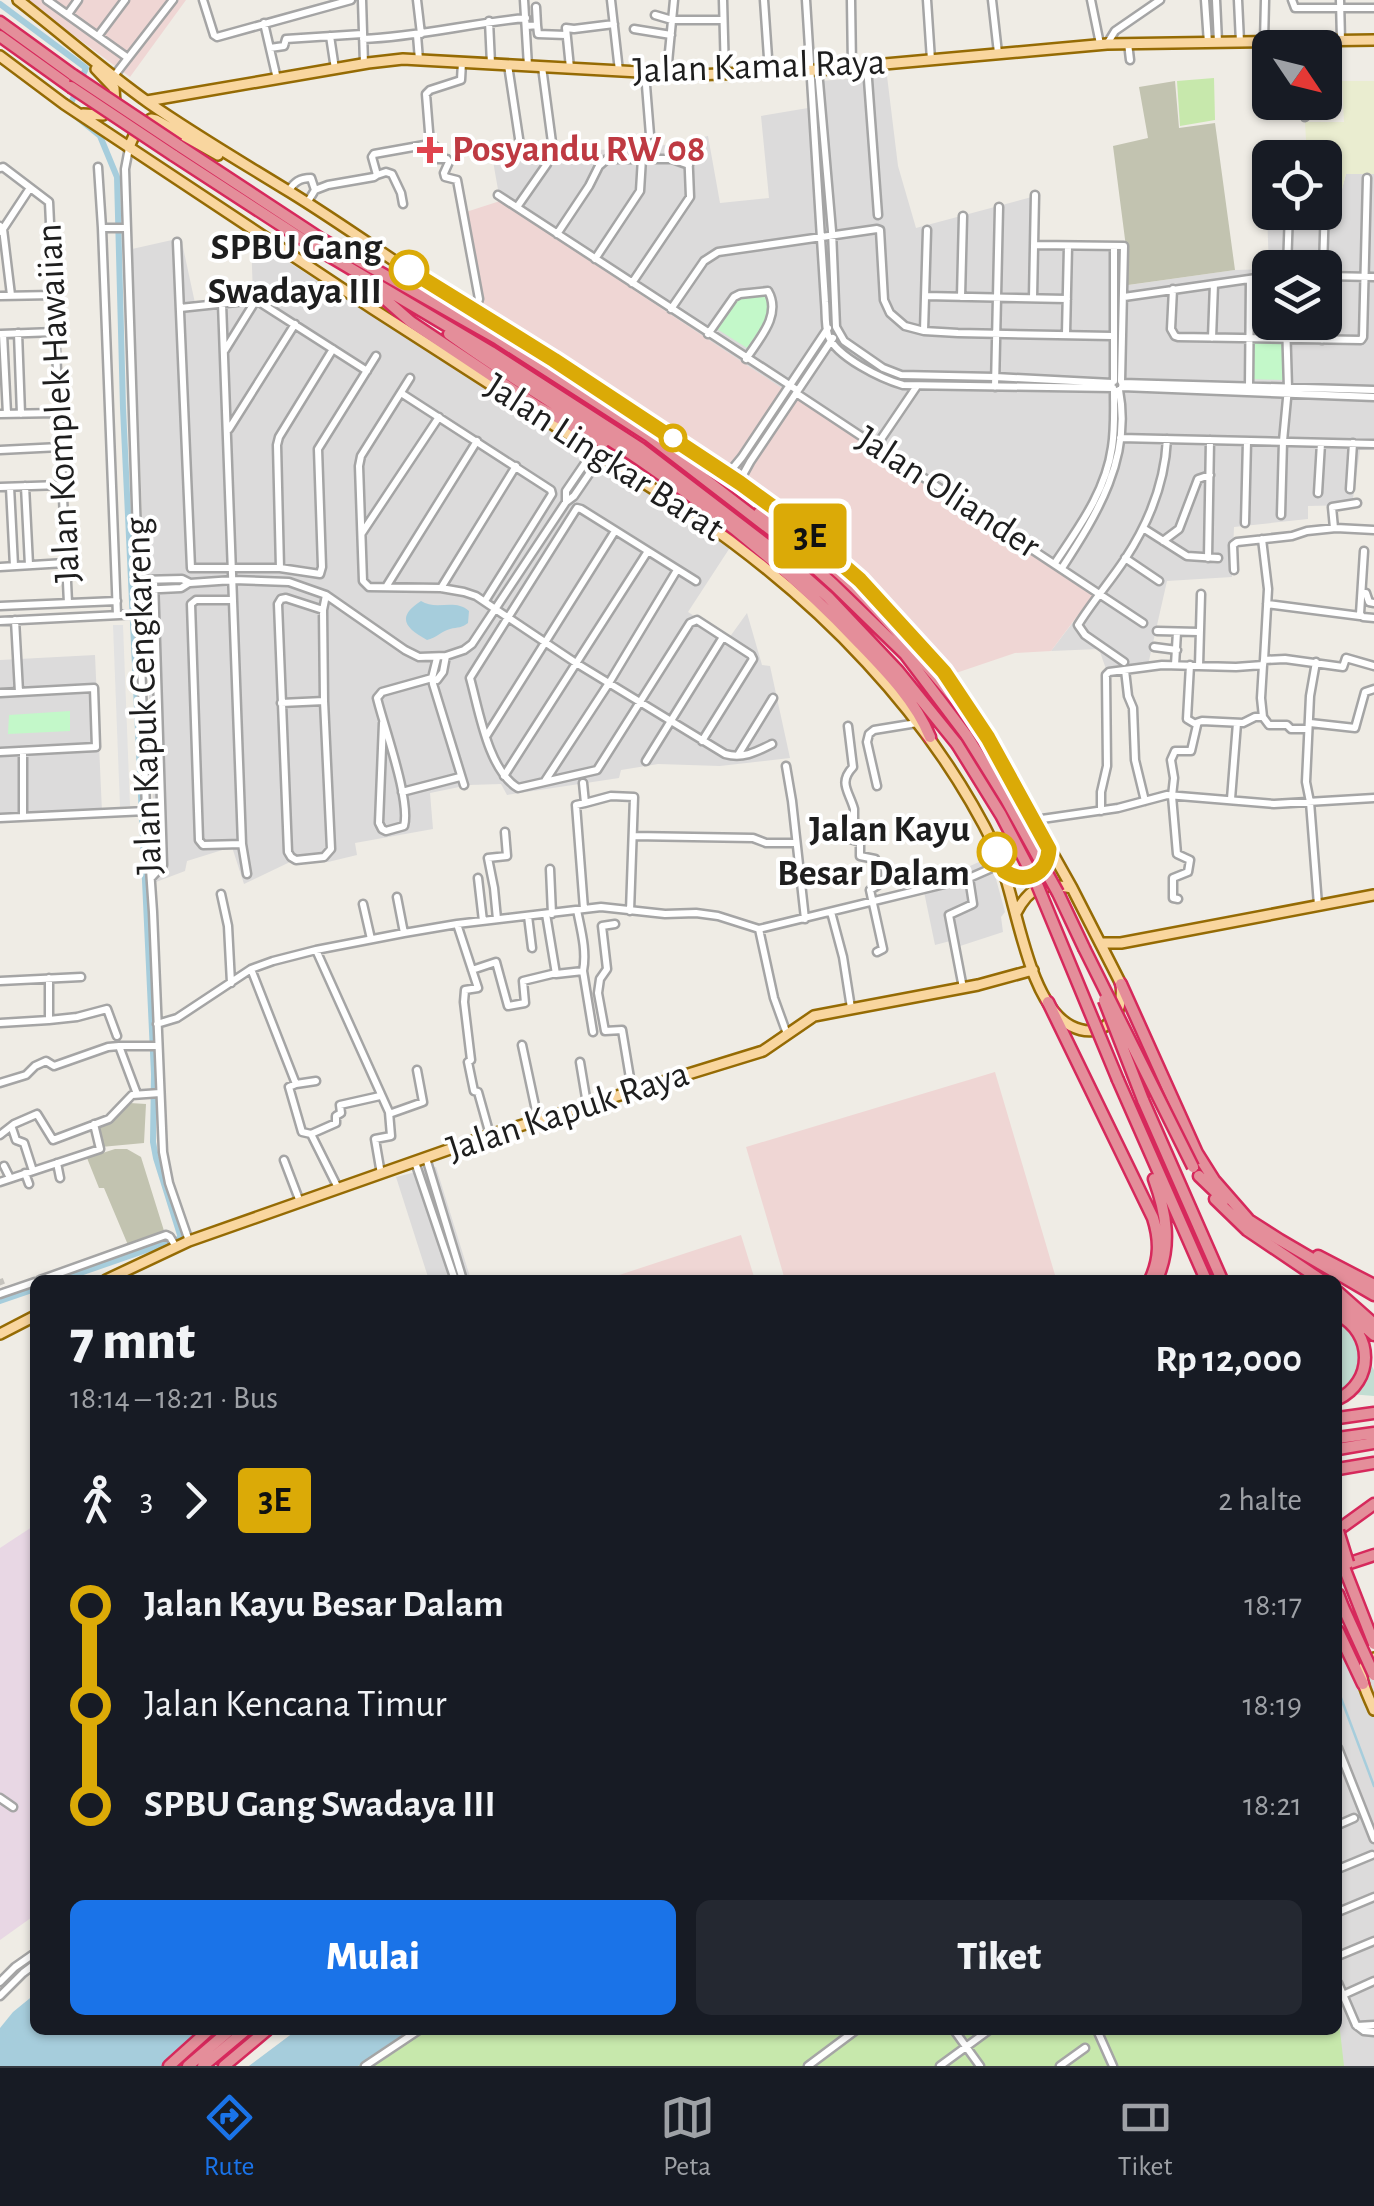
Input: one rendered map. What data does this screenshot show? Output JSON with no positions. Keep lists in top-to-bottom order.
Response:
{
  "streets": {
    "main road": ["Jalan Kamal Raya", "Jalan Lingkar Barat", "Jalan Kapuk Raya"],
    "street": ["Jalan Komplek Hawaiian", "Jalan Oliander", "Jalan Kapuk Cengkareng"]
  },
  "crossings": [
    ["Jalan Lingkar Barat", "Jalan Kapuk Cengkareng"],
    ["Jalan Lingkar Barat", "Jalan Kapuk Raya"],
    ["Jalan Kapuk Cengkareng", "Jalan Kapuk Raya"]
  ],
  "places": {
    "health": ["Posyandu RW 08"],
    "other": ["SPBU Gang Swadaya III", "Jalan Kayu Besar Dalam"]
  },
  "lines": ["bus line 3E"],
  "north": "bottom right",
  "page": {
    "on_map": "3E",
    "heading": ["7 mnt", "18:14 – 18:21 · Bus", "Rp 12,000"],
    "legs": ["3", "3E", "2 halte"],
    "list": [
      {
        "name": "Jalan Kayu Besar Dalam",
        "value": "18:17"
      },
      {
        "name": "Jalan Kencana Timur",
        "value": "18:19"
      },
      {
        "name": "SPBU Gang Swadaya III",
        "value": "18:21"
      }
    ],
    "buttons": ["Mulai", "Tiket"],
    "tabs": ["Rute", "Peta", "Tiket"]
  }
}
